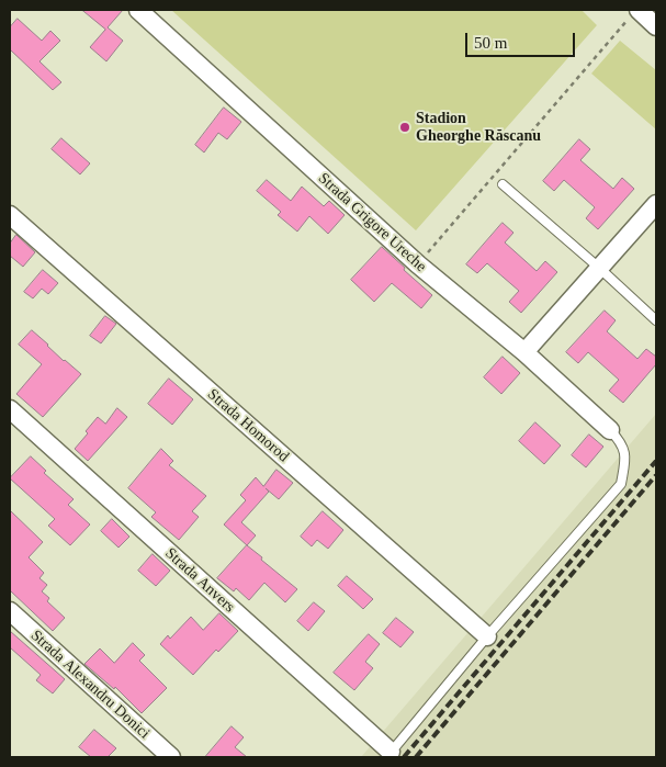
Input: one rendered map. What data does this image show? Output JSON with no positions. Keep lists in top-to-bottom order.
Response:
{
  "streets": {
    "street": [
      "Strada Grigore Ureche",
      "Strada Homorod",
      "Strada Anvers",
      "Strada Alexandru Donici"
    ]
  },
  "places": ["Stadion Gheorghe Răscanu"],
  "scale_bar": "50 m"
}
